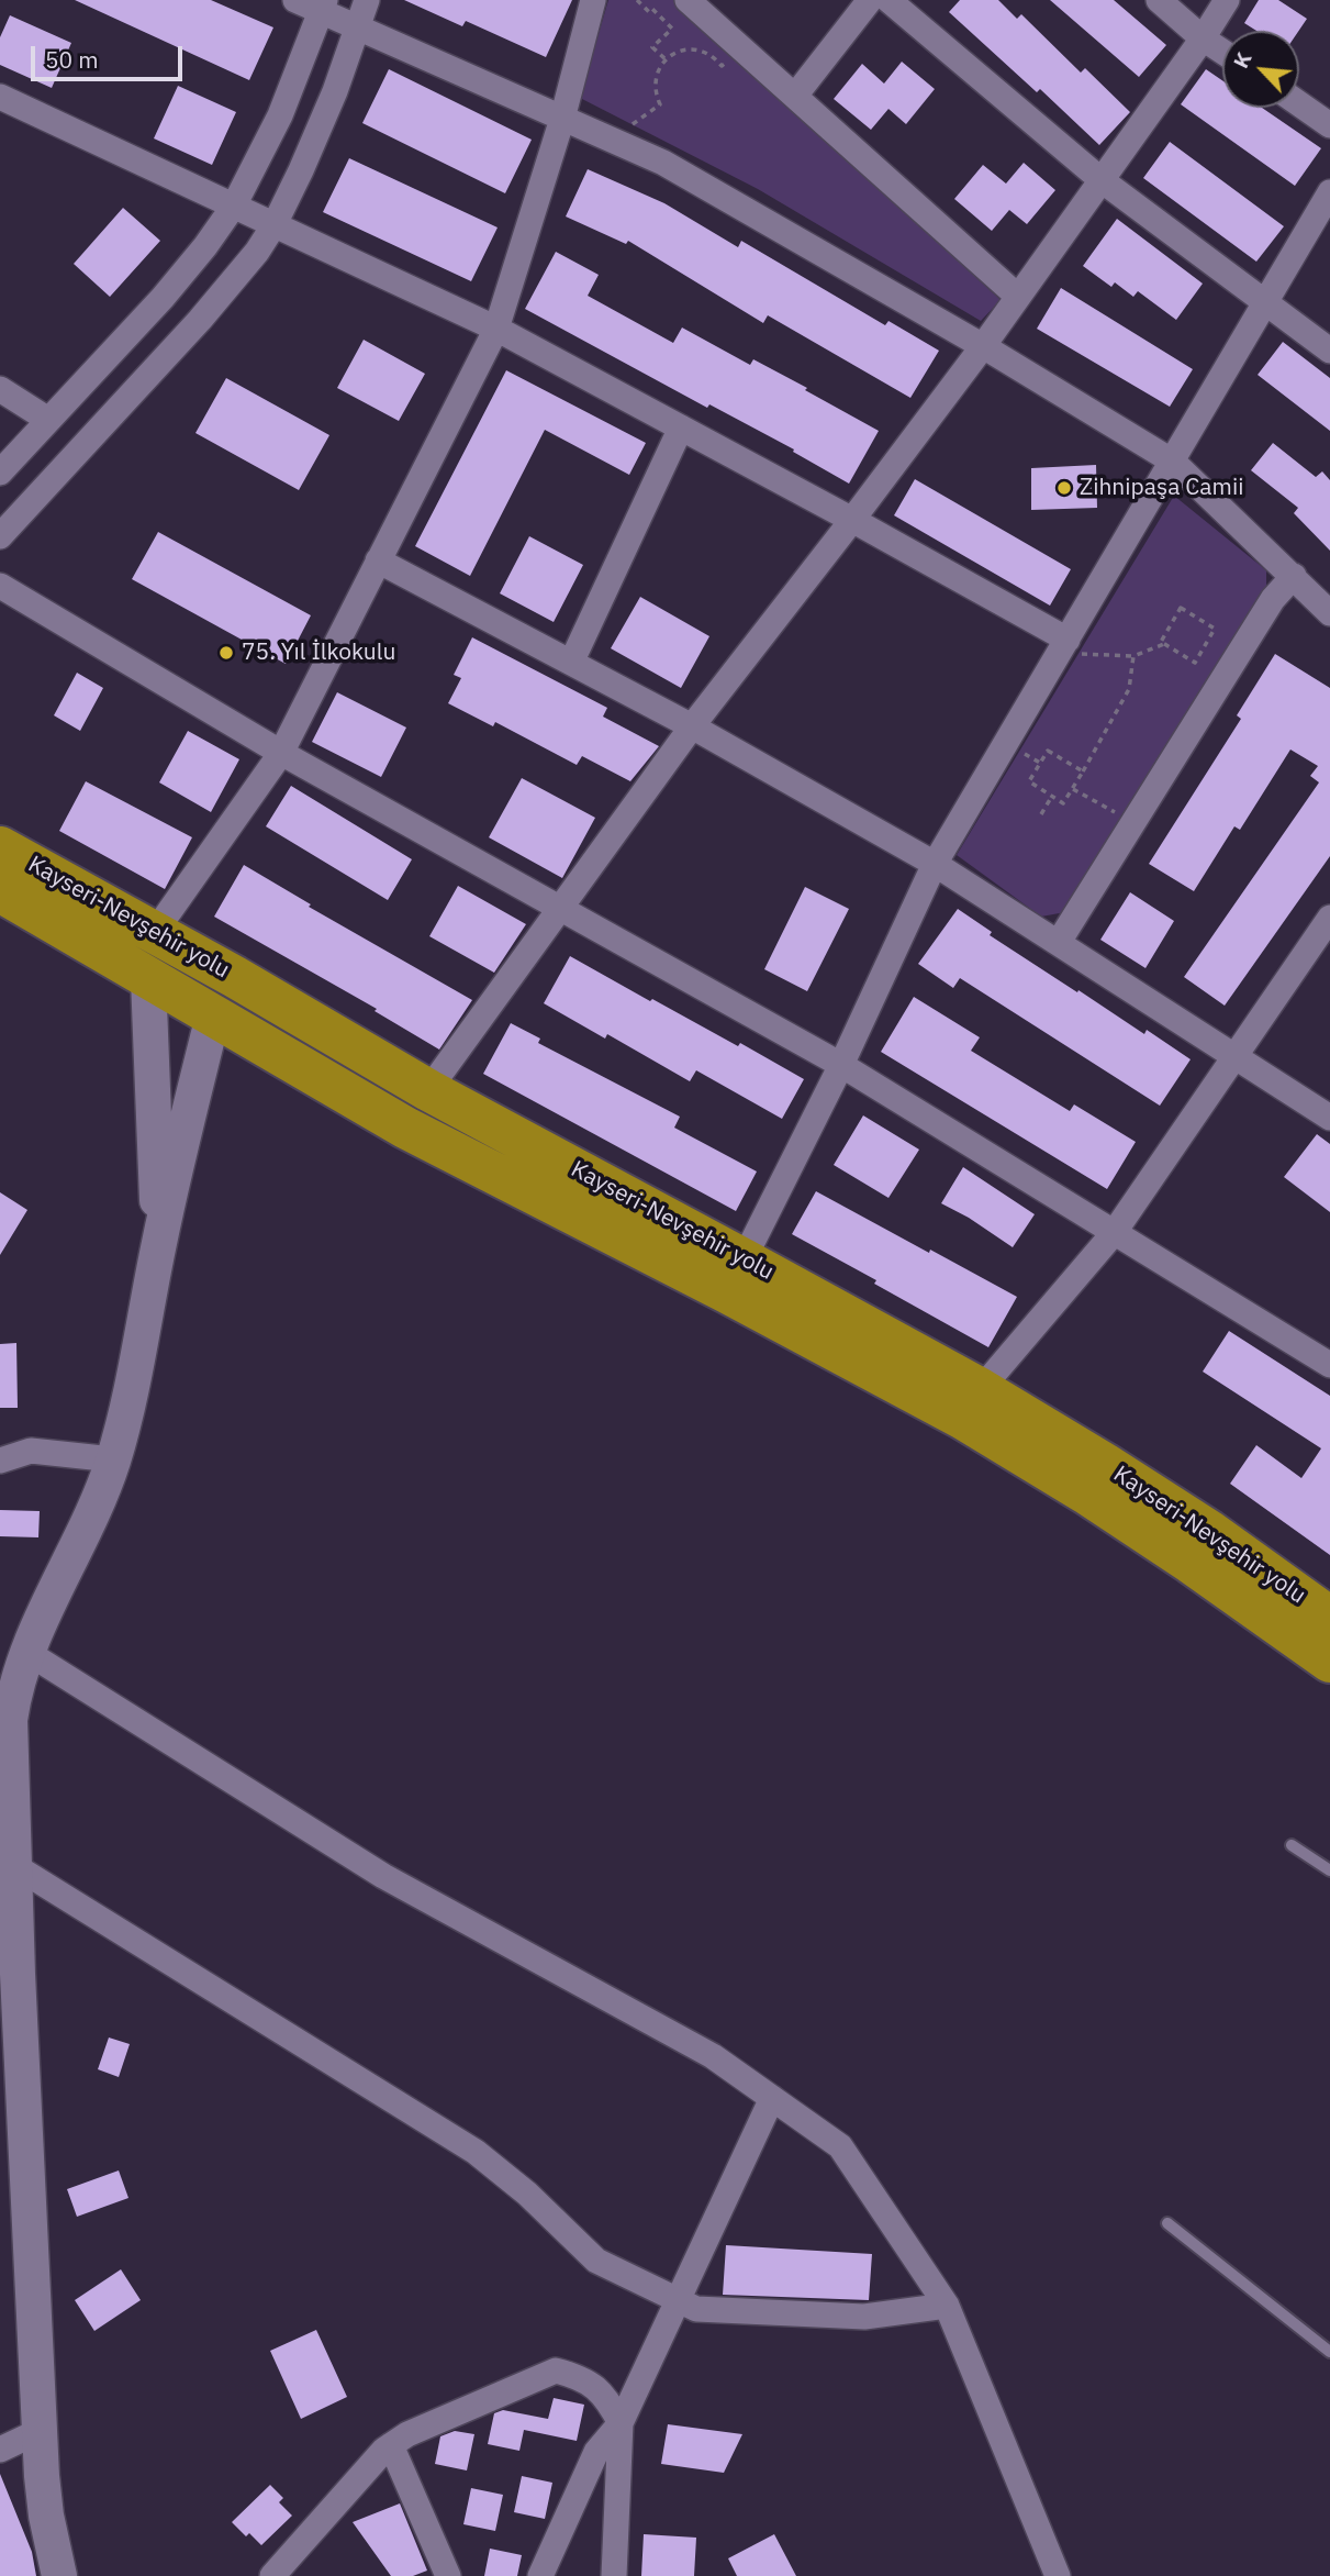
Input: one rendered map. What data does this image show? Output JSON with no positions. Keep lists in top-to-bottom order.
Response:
{
  "streets": {
    "highway": ["Kayseri-Nevşehir yolu"]
  },
  "places": ["Zihnipaşa Camii", "75. Yıl İlkokulu"],
  "scale_bar": "50 m",
  "north": "top left"
}
